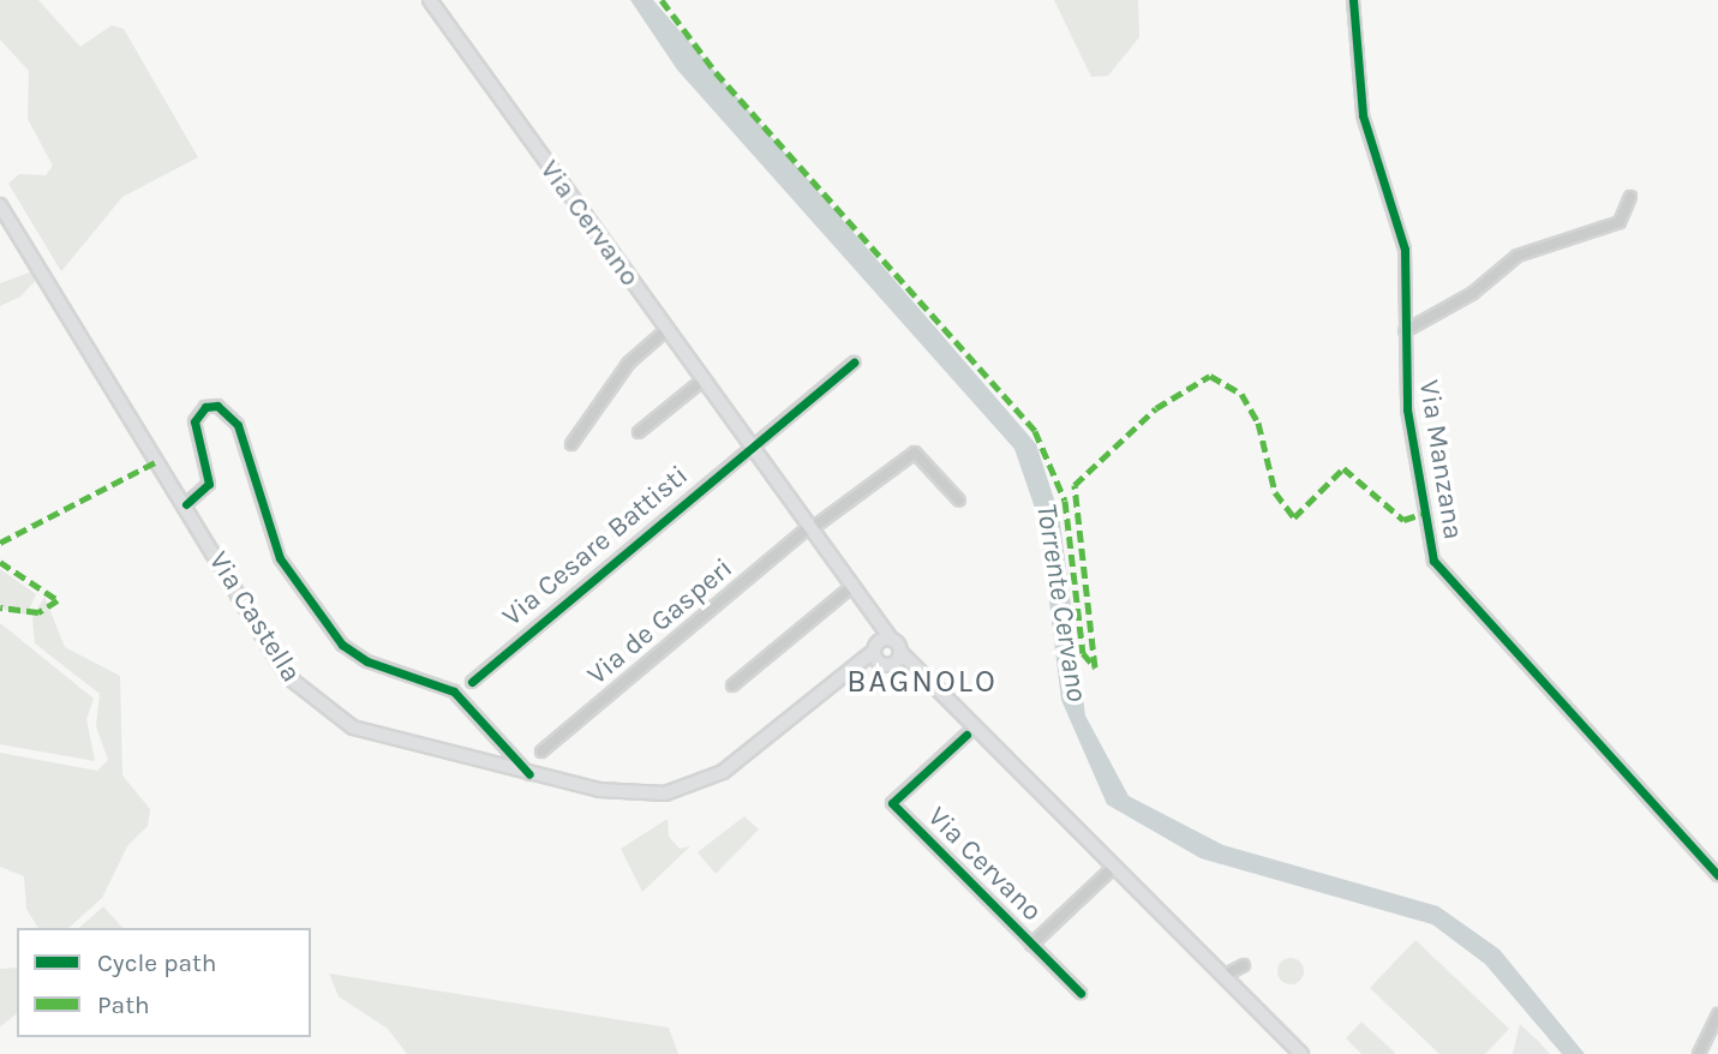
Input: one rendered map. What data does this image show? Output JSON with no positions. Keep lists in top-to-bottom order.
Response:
{
  "streets": {
    "main road": ["Via Cervano", "Via Castella"],
    "street": ["Via Manzana", "Via Cesare Battisti", "Via de Gasperi"]
  },
  "crossings": [
    ["Via Cervano", "Via Cesare Battisti"],
    ["Via Cervano", "Via de Gasperi"]
  ],
  "districts": ["BAGNOLO"],
  "water": ["Torrente Cervano"],
  "legend": ["Cycle path", "Path"]
}
